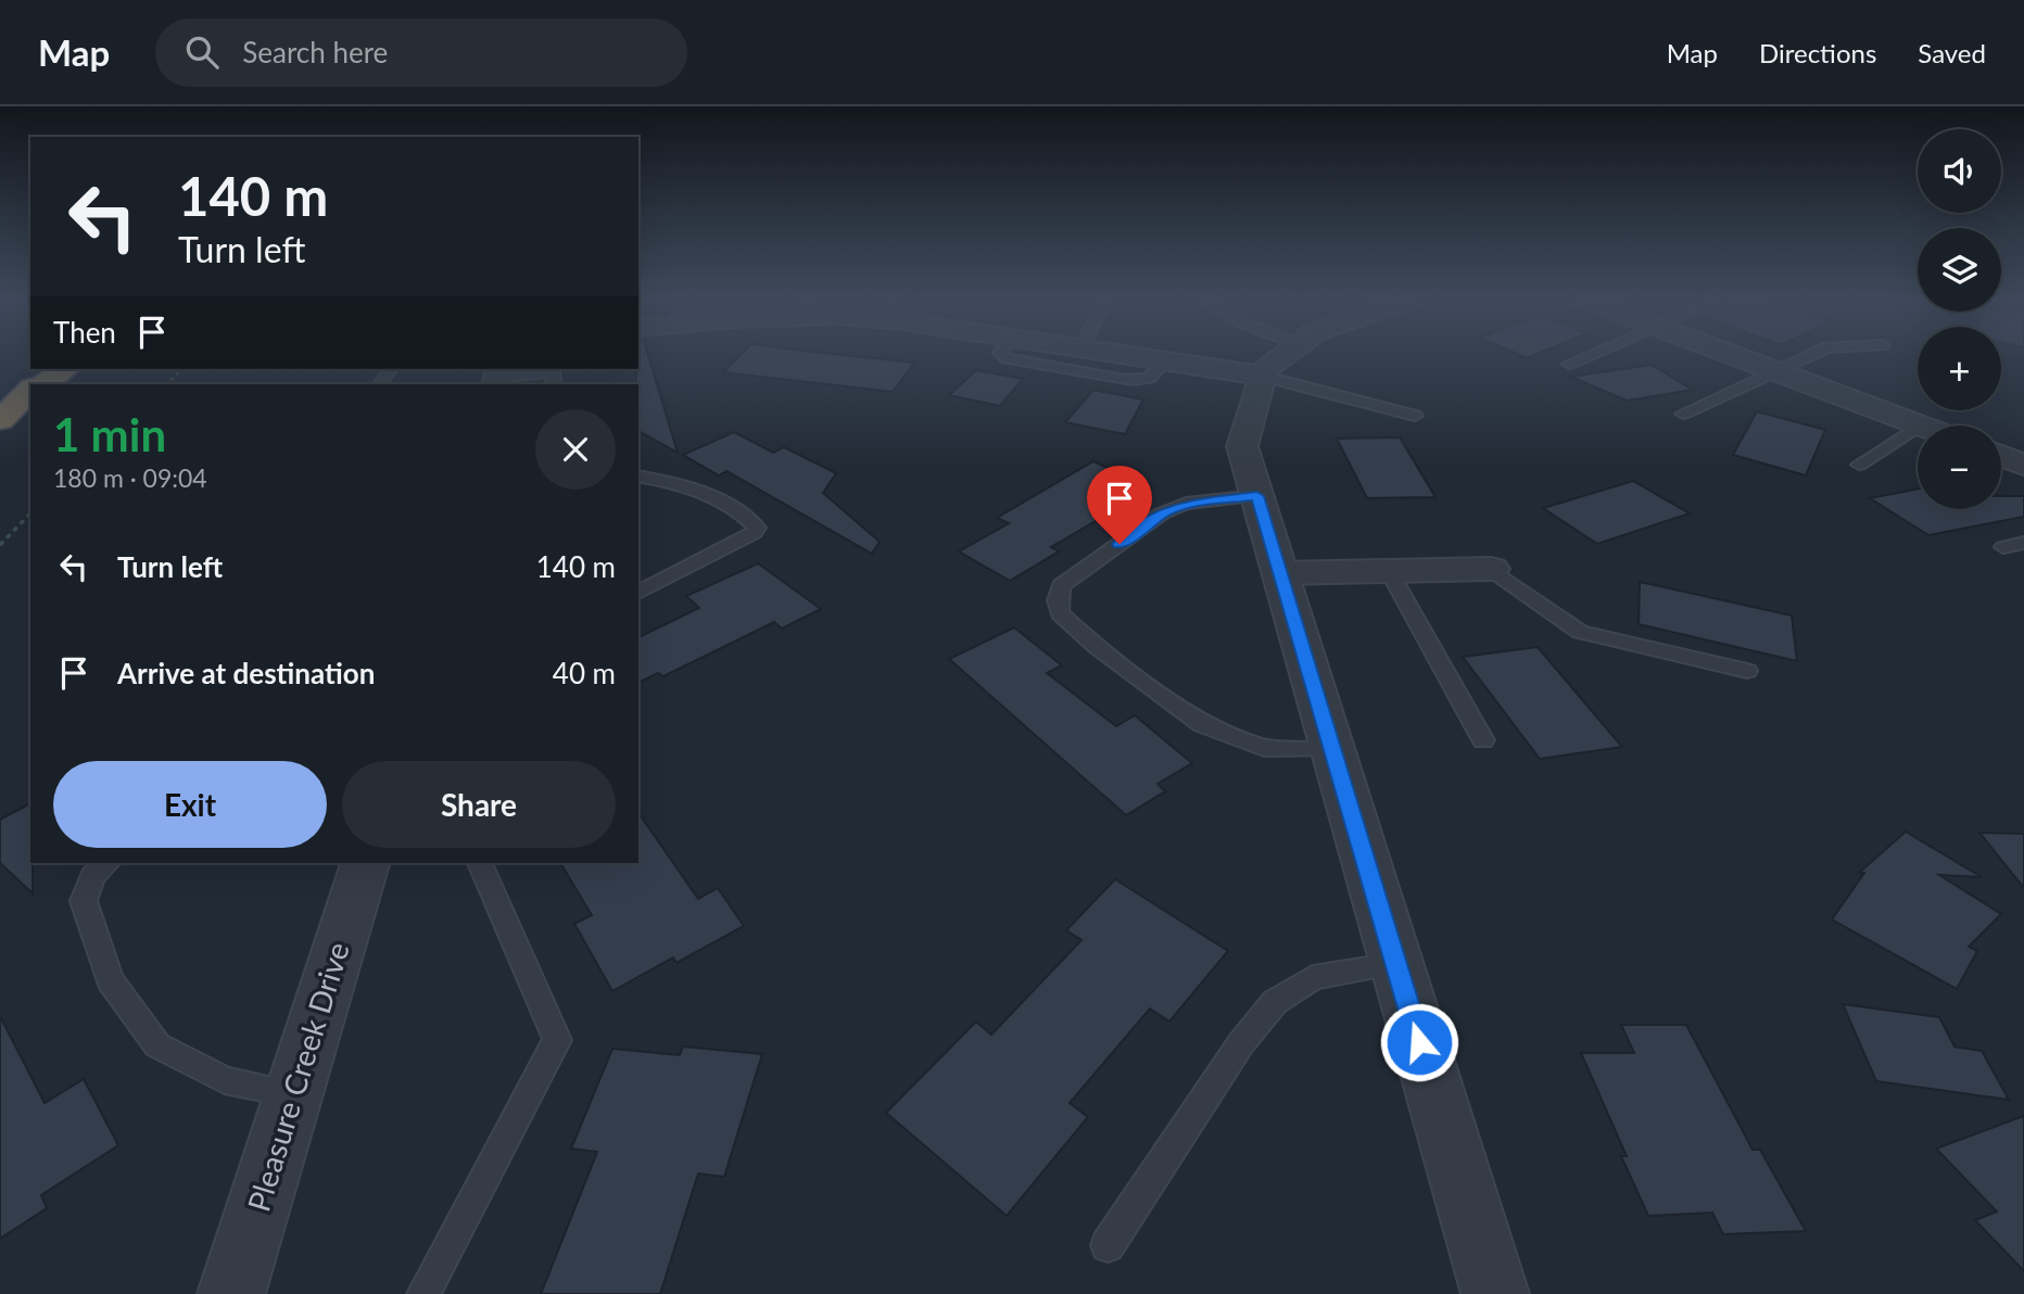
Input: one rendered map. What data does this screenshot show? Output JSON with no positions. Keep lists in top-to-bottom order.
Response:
{
  "streets": {
    "street": ["Pleasure Creek Drive"]
  },
  "page": {
    "header": "Map",
    "search": "Search here",
    "nav": ["Map", "Directions", "Saved"],
    "map_buttons": ["+", "−"],
    "turn": ["140 m", "Turn left"],
    "then": "Then",
    "heading": ["1 min", "180 m · 09:04"],
    "list": [
      {
        "name": "Turn left",
        "value": "140 m"
      },
      {
        "name": "Arrive at destination",
        "value": "40 m"
      }
    ],
    "buttons": ["Exit", "Share"]
  }
}
